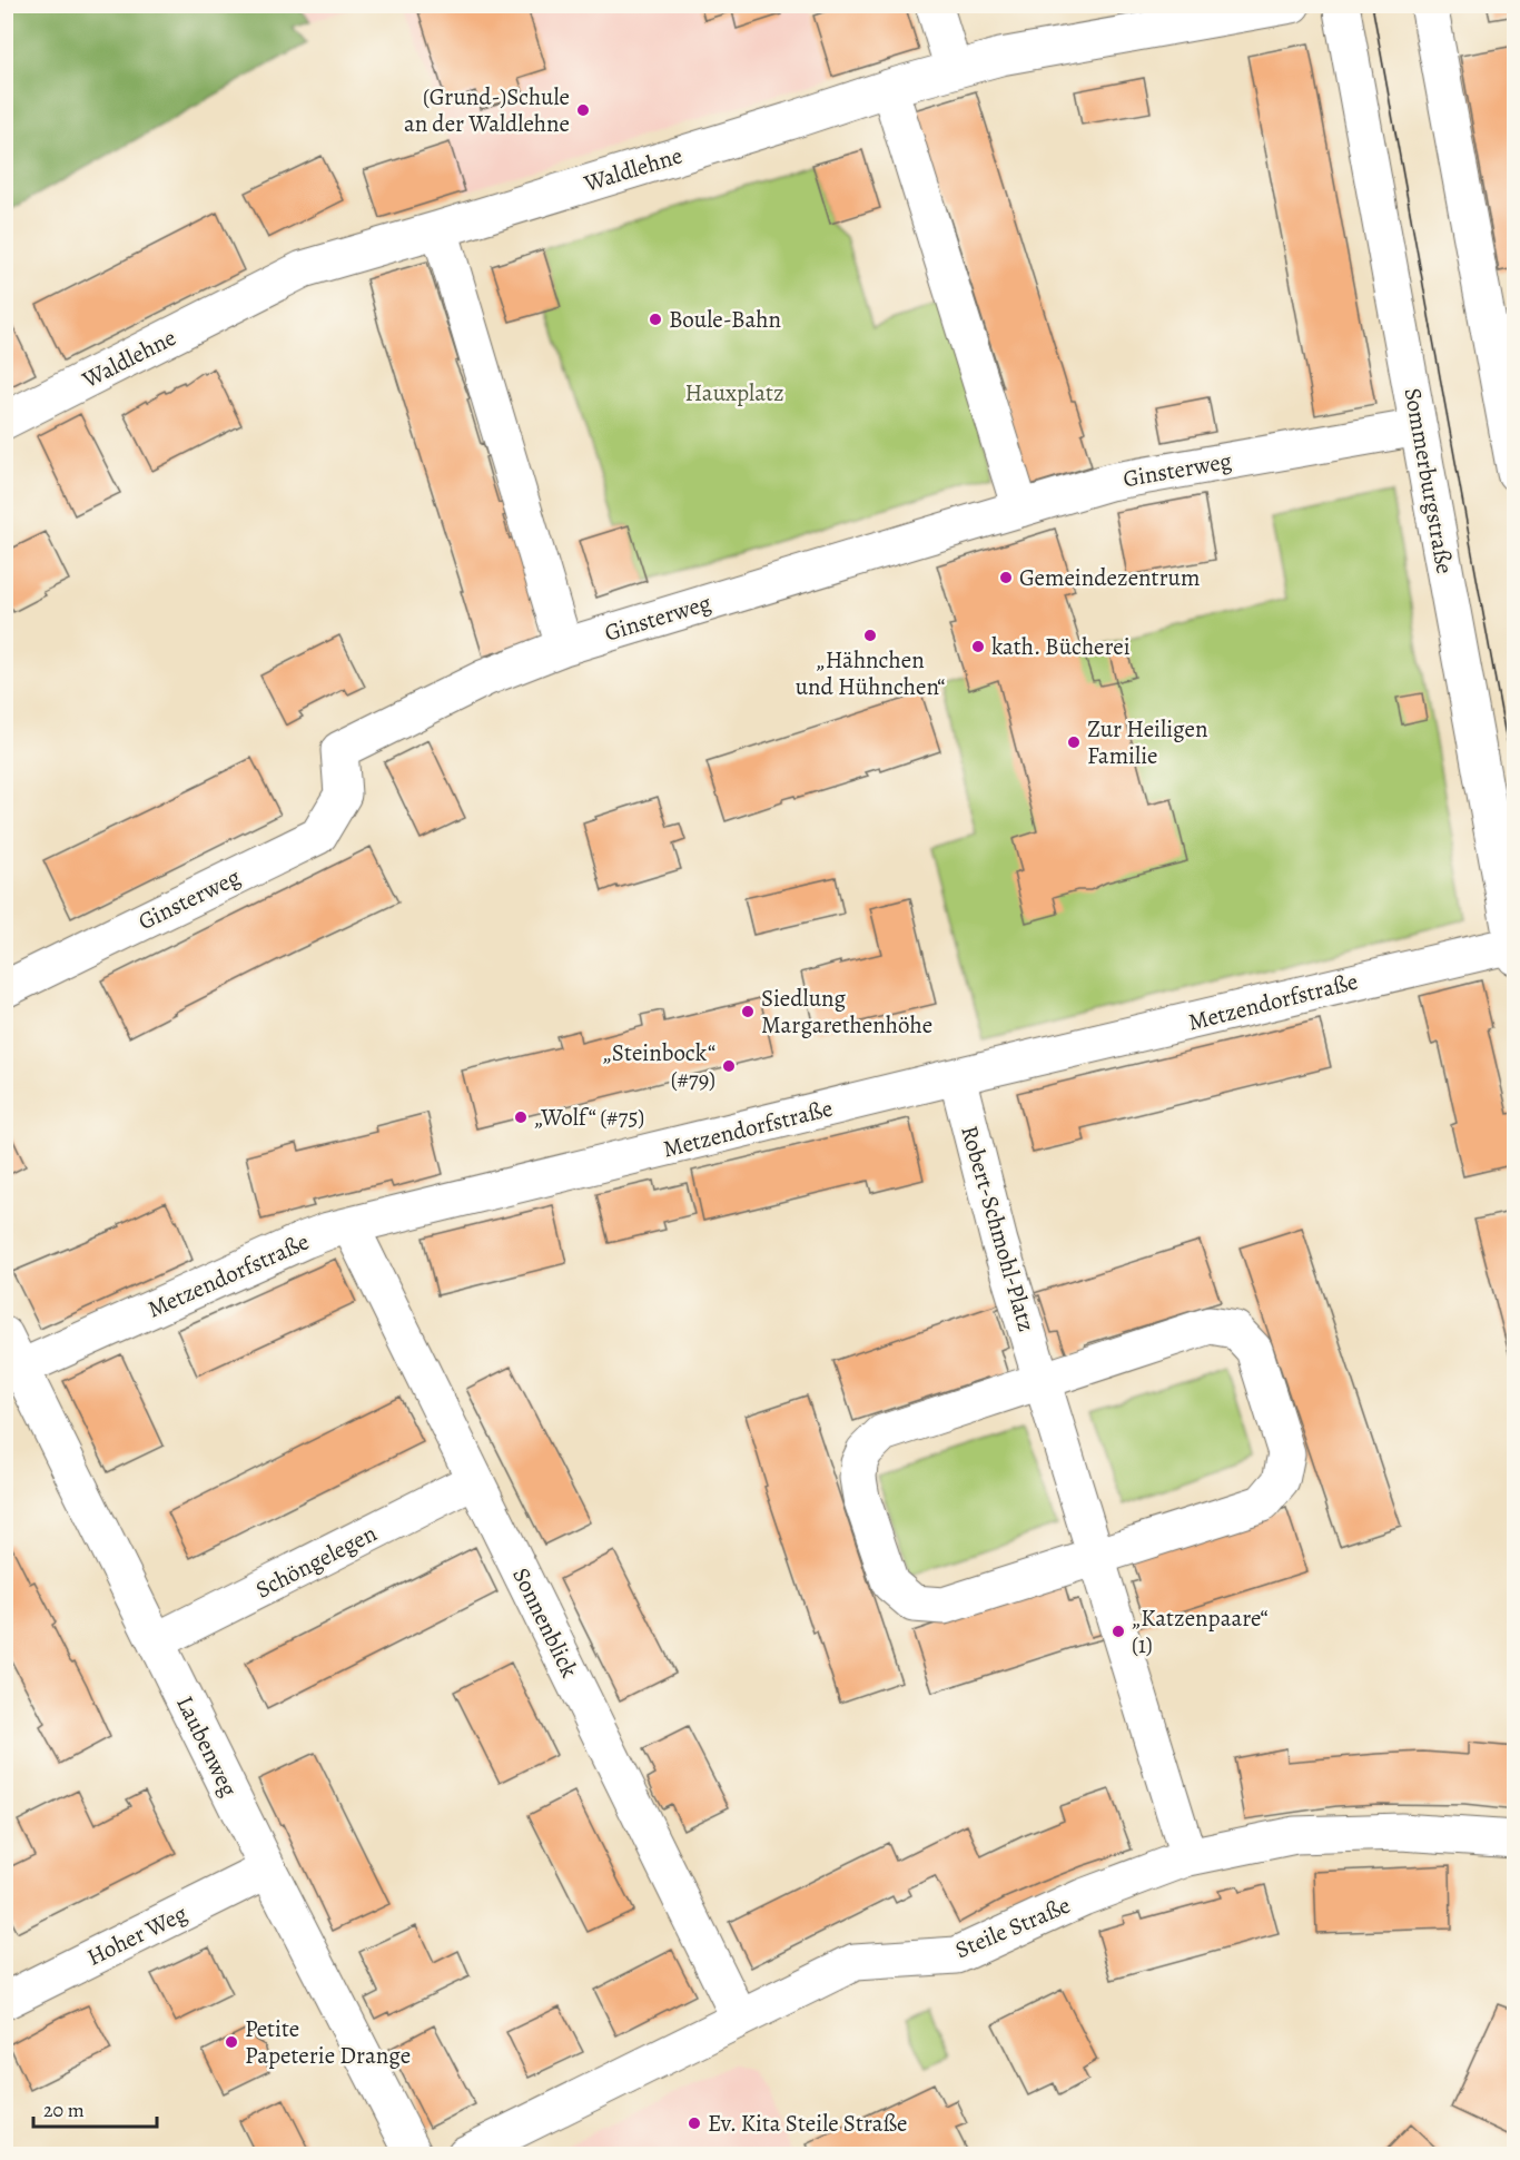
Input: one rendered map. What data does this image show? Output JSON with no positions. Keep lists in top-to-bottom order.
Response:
{
  "streets": {
    "street": [
      "Waldlehne",
      "Ginsterweg",
      "Sommerburgstraße",
      "Metzendorfstraße",
      "Robert-Schmohl-Platz",
      "Schöngelegen",
      "Sonnenblick",
      "Laubenweg",
      "Steile Straße",
      "Hoher Weg"
    ]
  },
  "crossings": [
    ["Ginsterweg", "Sommerburgstraße"],
    ["Sommerburgstraße", "Metzendorfstraße"],
    ["Metzendorfstraße", "Robert-Schmohl-Platz"],
    ["Metzendorfstraße", "Sonnenblick"],
    ["Metzendorfstraße", "Laubenweg"],
    ["Robert-Schmohl-Platz", "Steile Straße"],
    ["Schöngelegen", "Sonnenblick"],
    ["Schöngelegen", "Laubenweg"],
    ["Sonnenblick", "Steile Straße"],
    ["Laubenweg", "Hoher Weg"]
  ],
  "parks": ["Hauxplatz"],
  "places": [
    "(Grund-)Schule an der Waldlehne",
    "Boule-Bahn",
    "Gemeindezentrum",
    "„Hähnchen und Hühnchen“",
    "kath. Bücherei",
    "Zur Heiligen Familie",
    "Siedlung Margarethenhöhe",
    "„Steinbock“ (#79)",
    "„Wolf“ (#75)",
    "„Katzenpaare“ (1)",
    "Petite Papeterie Drange",
    "Ev. Kita Steile Straße"
  ],
  "scale_bar": "20 m"
}
